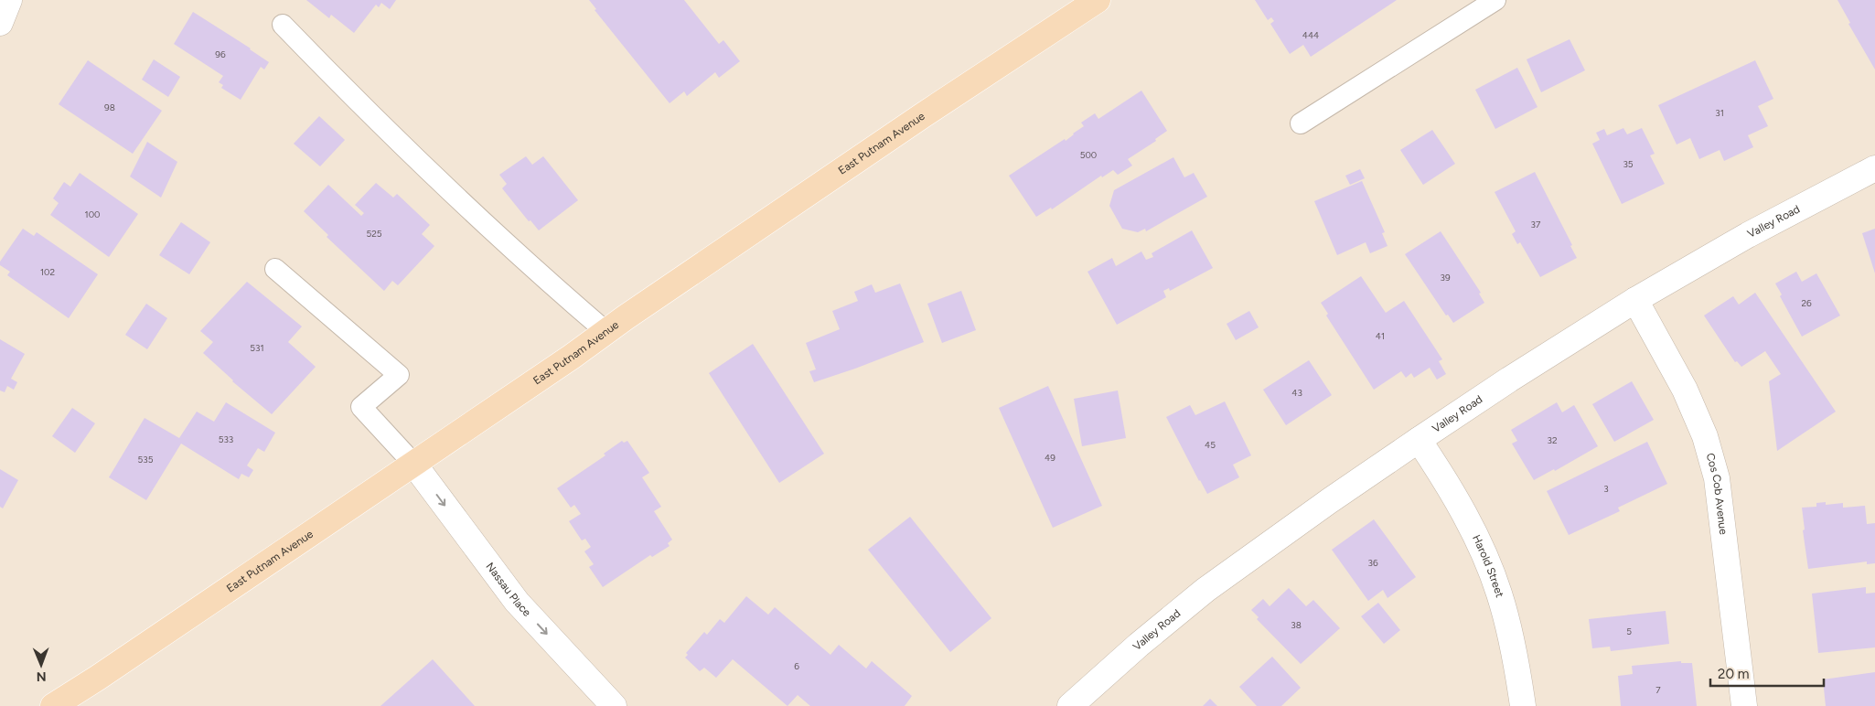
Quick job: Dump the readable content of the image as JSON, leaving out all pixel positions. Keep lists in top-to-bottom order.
{
  "streets": {
    "main road": ["East Putnam Avenue"],
    "street": [
      "Valley Road",
      "Cos Cob Avenue",
      "Harold Street",
      "Nassau Place"
    ]
  },
  "crossings": [
    ["East Putnam Avenue", "Nassau Place"],
    ["Valley Road", "Cos Cob Avenue"],
    ["Valley Road", "Harold Street"]
  ],
  "one_way": ["Nassau Place"],
  "house_numbers": [
    "444",
    "96",
    "98",
    "31",
    "500",
    "35",
    "100",
    "37",
    "525",
    "102",
    "39",
    "26",
    "41",
    "531",
    "43",
    "533",
    "32",
    "45",
    "49",
    "535",
    "3",
    "36",
    "38",
    "5",
    "6",
    "7"
  ],
  "scale_bar": "20 m",
  "north": "bottom"
}
